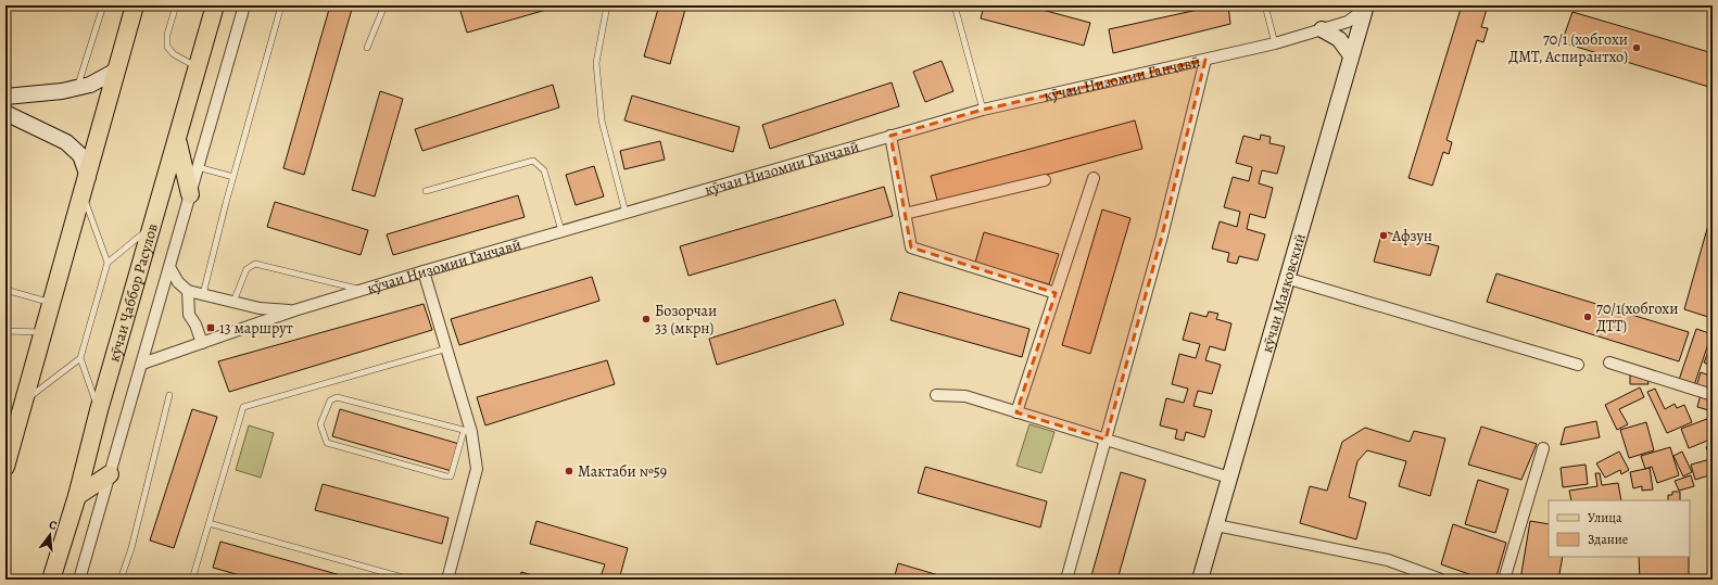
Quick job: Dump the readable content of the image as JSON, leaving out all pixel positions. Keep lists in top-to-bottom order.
{
  "streets": {
    "main road": ["кӯчаи Ҷаббор Расулов"],
    "street": ["кӯчаи Низомии Ганҷавӣ", "кӯчаи Маяковский"]
  },
  "crossings": [
    ["кӯчаи Низомии Ганҷавӣ", "кӯчаи Маяковский"]
  ],
  "places": {
    "other": [
      "70/1 (хобгохи ДМТ, Аспирантхо)",
      "Афзун",
      "70/1(хобгохи ДТТ)",
      "Бозорчаи 33 (мкрн)",
      "Мактаби №59"
    ],
    "transit": ["13 маршрут"]
  },
  "legend": ["Улица", "Здание"],
  "north": "top"
}
